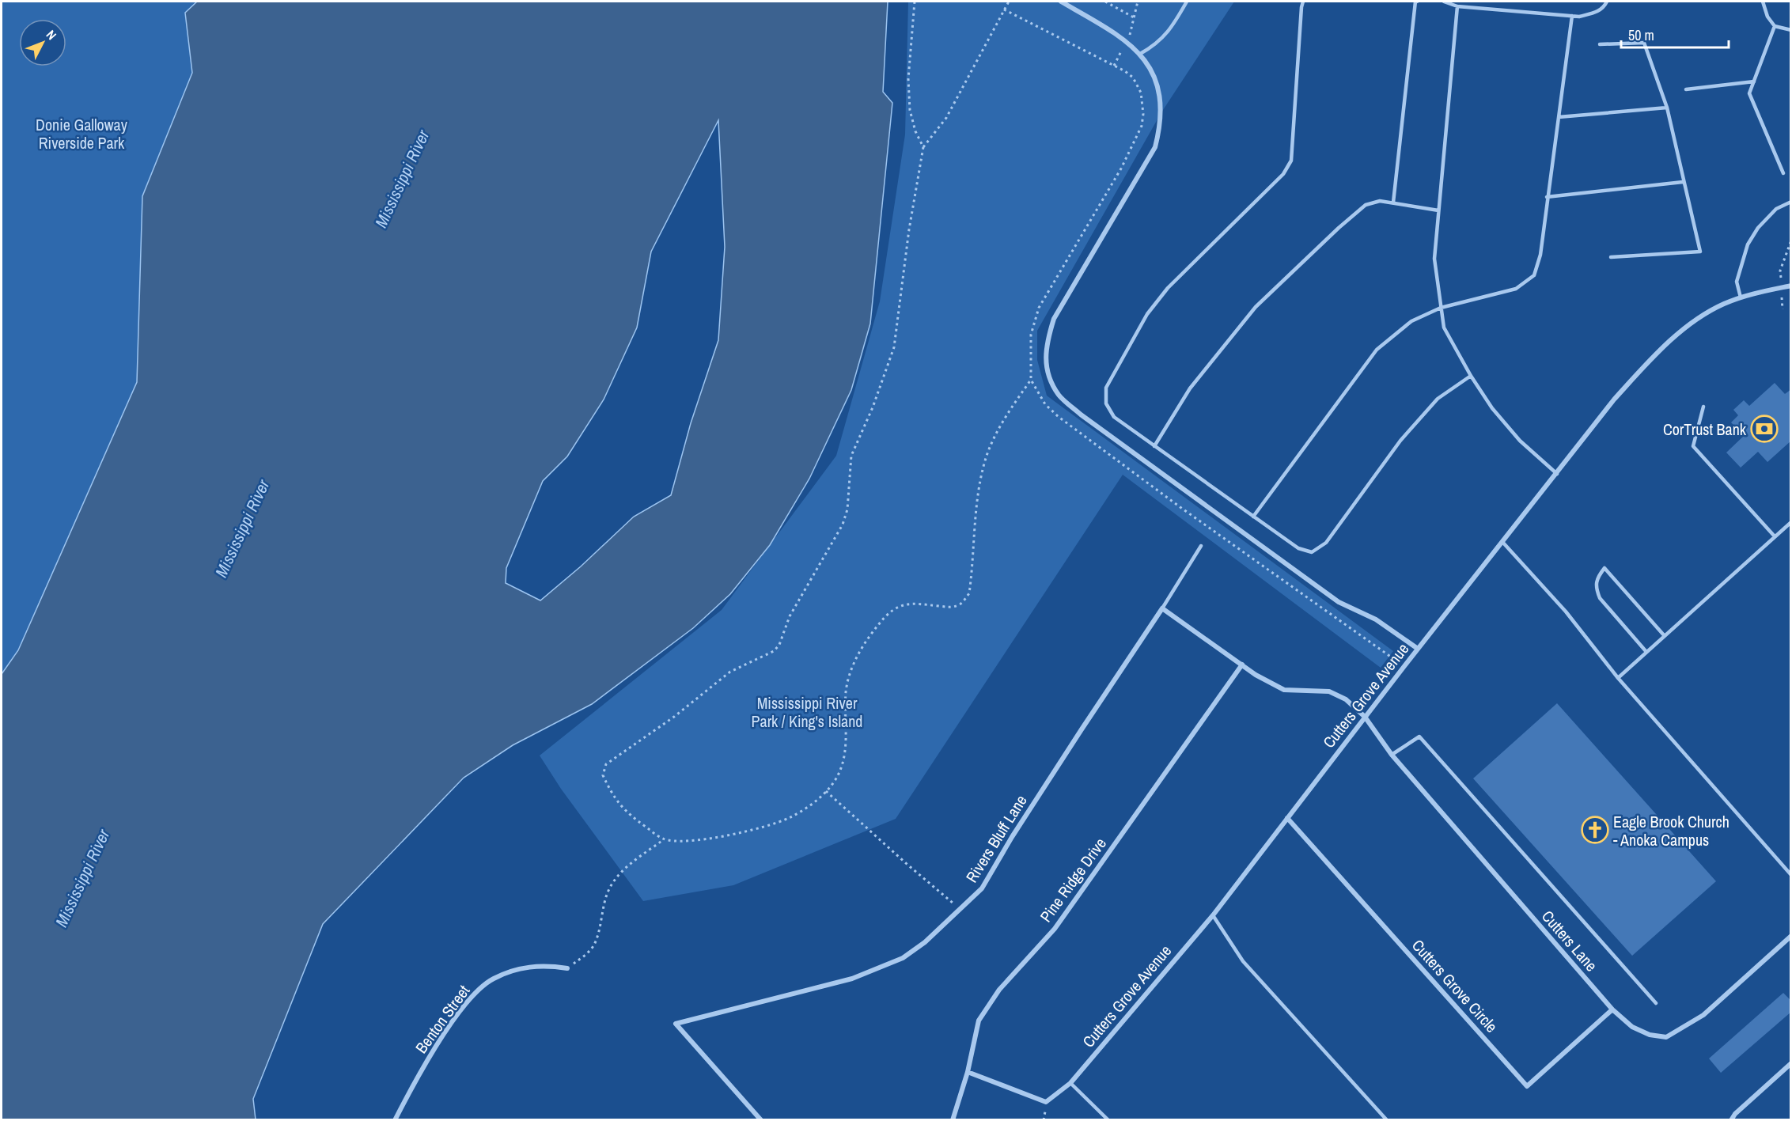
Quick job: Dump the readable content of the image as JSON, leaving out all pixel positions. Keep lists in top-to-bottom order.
{
  "streets": {
    "street": [
      "Cutters Grove Avenue",
      "Rivers Bluff Lane",
      "Pine Ridge Drive",
      "Cutters Lane",
      "Cutters Grove Circle",
      "Benton Street"
    ]
  },
  "crossings": [
    ["Cutters Grove Avenue", "Pine Ridge Drive"],
    ["Cutters Grove Avenue", "Cutters Lane"],
    ["Cutters Grove Avenue", "Cutters Grove Circle"],
    ["Cutters Lane", "Cutters Grove Circle"]
  ],
  "water": ["Mississippi River"],
  "parks": ["Donie Galloway Riverside Park", "Mississippi River Park / King's Island"],
  "places": {
    "bank": ["CorTrust Bank"],
    "church": ["Eagle Brook Church - Anoka Campus"]
  },
  "scale_bar": "50 m",
  "north": "top right"
}
